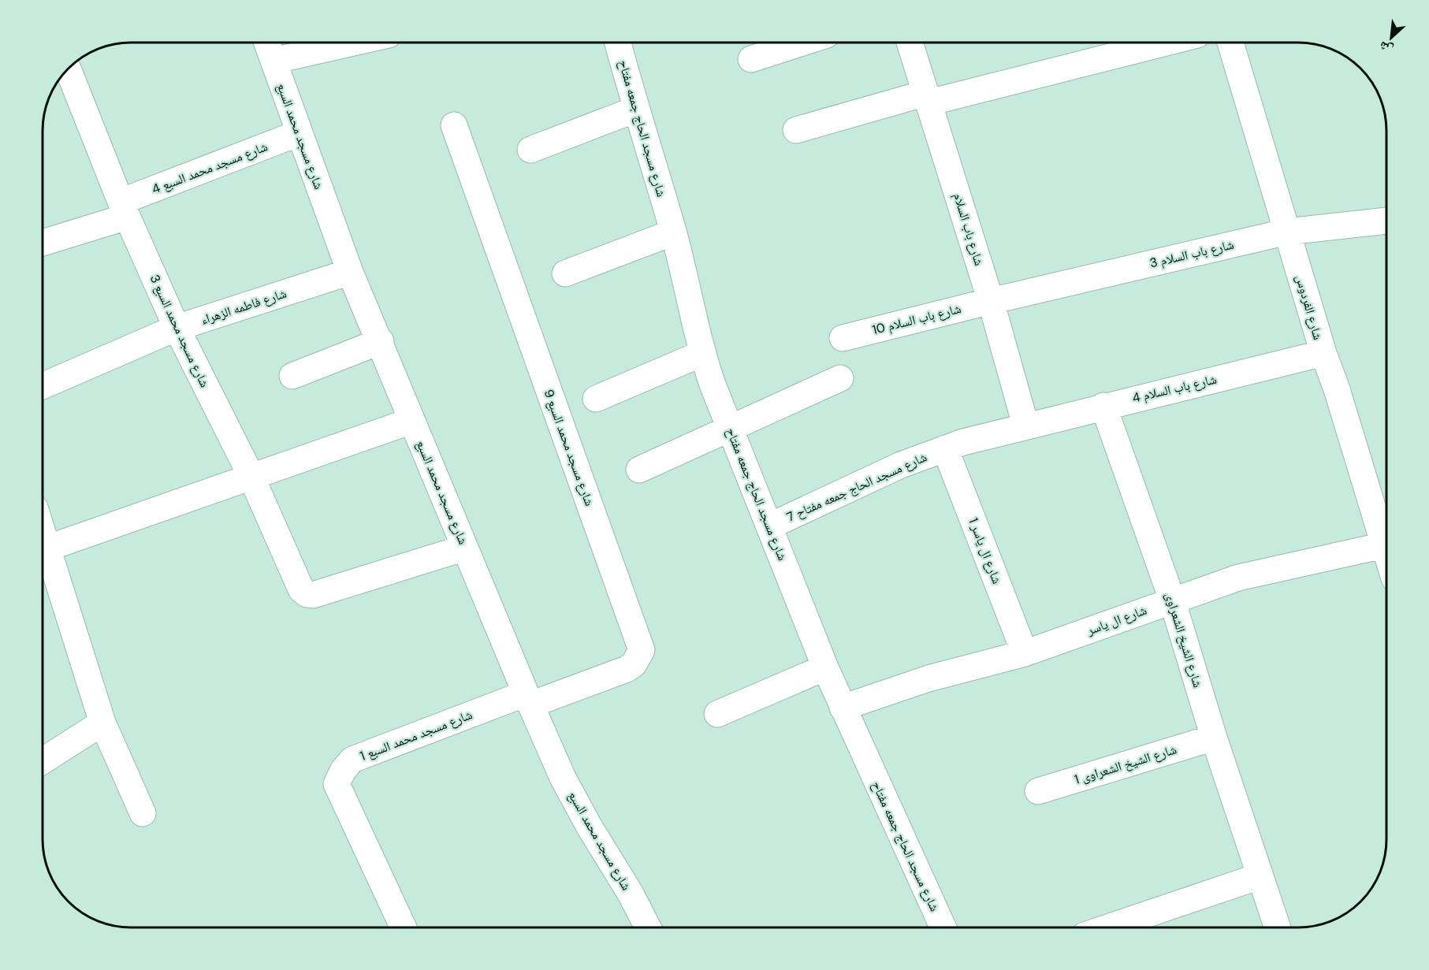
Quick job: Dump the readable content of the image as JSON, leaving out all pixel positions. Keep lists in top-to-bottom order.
{
  "streets": {
    "street": [
      "شارع مسجد الحاج جمعه مفتاح",
      "شارع مسجد محمد السبع",
      "شارع مسجد محمد السبع 4",
      "شارع باب السلام",
      "شارع باب السلام 3",
      "شارع فاطمه الزهراء",
      "شارع الفردوس",
      "شارع باب السلام 10",
      "شارع مسجد محمد السبع 3",
      "شارع باب السلام 4",
      "شارع مسجد محمد السبع 9",
      "شارع مسجد الحاج جمعه مفتاح 7",
      "شارع ال ياسر 1",
      "شارع ال ياسر",
      "شارع الشيخ الشعراوى",
      "شارع مسجد محمد السبع 1",
      "شارع الشيخ الشعراوى 1"
    ]
  },
  "crossings": [
    ["شارع مسجد الحاج جمعه مفتاح", "شارع مسجد الحاج جمعه مفتاح 7"],
    ["شارع مسجد الحاج جمعه مفتاح", "شارع ال ياسر"],
    ["شارع مسجد محمد السبع", "شارع مسجد محمد السبع 4"],
    ["شارع مسجد محمد السبع", "شارع فاطمه الزهراء"],
    ["شارع مسجد محمد السبع", "شارع مسجد محمد السبع 3"],
    ["شارع مسجد محمد السبع", "شارع مسجد محمد السبع 9"],
    ["شارع مسجد محمد السبع", "شارع مسجد محمد السبع 1"],
    ["شارع مسجد محمد السبع 4", "شارع مسجد محمد السبع 3"],
    ["شارع باب السلام", "شارع باب السلام 3"],
    ["شارع باب السلام", "شارع باب السلام 10"],
    ["شارع باب السلام", "شارع باب السلام 4"],
    ["شارع باب السلام", "شارع مسجد الحاج جمعه مفتاح 7"],
    ["شارع باب السلام 3", "شارع الفردوس"],
    ["شارع باب السلام 3", "شارع باب السلام 10"],
    ["شارع فاطمه الزهراء", "شارع مسجد محمد السبع 3"],
    ["شارع الفردوس", "شارع باب السلام 4"],
    ["شارع باب السلام 4", "شارع مسجد الحاج جمعه مفتاح 7"],
    ["شارع باب السلام 4", "شارع الشيخ الشعراوى"],
    ["شارع مسجد محمد السبع 9", "شارع مسجد محمد السبع 1"],
    ["شارع مسجد الحاج جمعه مفتاح 7", "شارع ال ياسر 1"],
    ["شارع ال ياسر 1", "شارع ال ياسر"],
    ["شارع ال ياسر", "شارع الشيخ الشعراوى"],
    ["شارع الشيخ الشعراوى", "شارع الشيخ الشعراوى 1"]
  ],
  "north": "bottom left"
}
